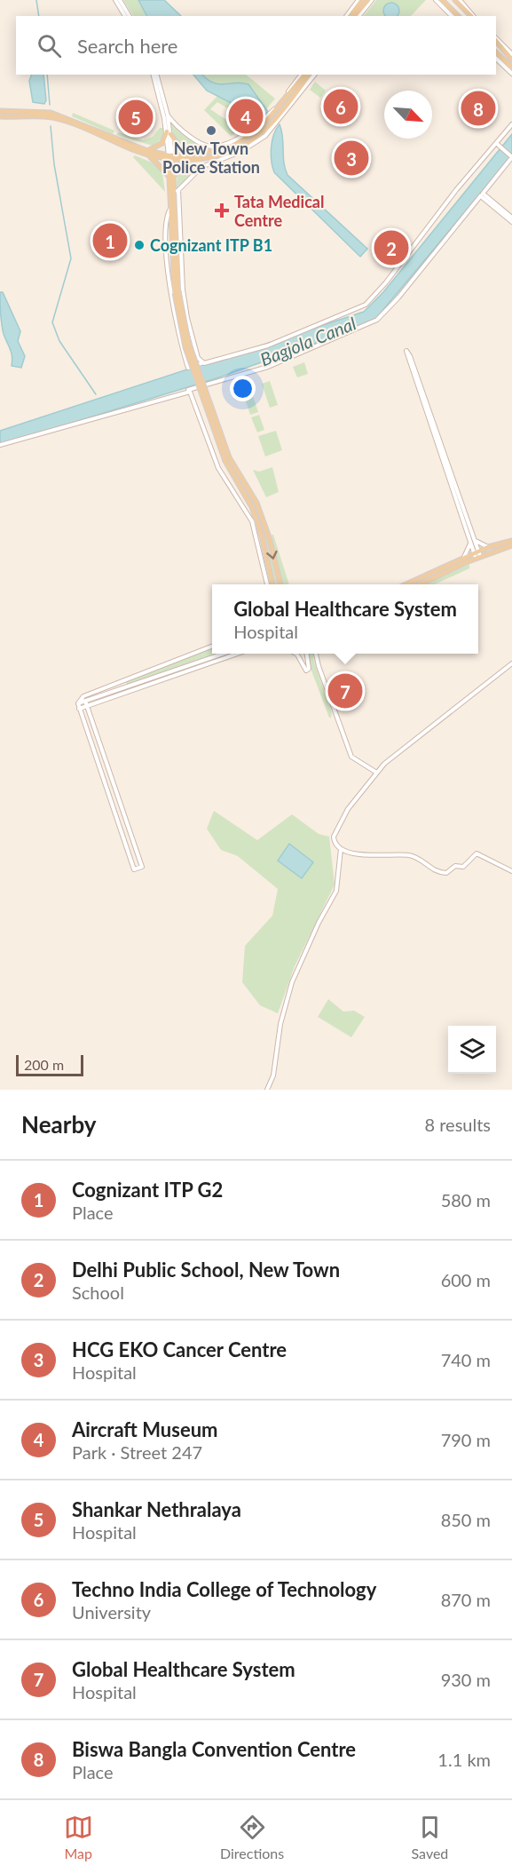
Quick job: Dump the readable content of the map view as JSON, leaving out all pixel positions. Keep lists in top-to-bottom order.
{
  "water": ["Bagjola Canal"],
  "places": {
    "other": ["New Town Police Station", "Cognizant ITP B1"],
    "health": ["Tata Medical Centre"]
  },
  "scale_bar": "200 m",
  "north": "bottom right",
  "page": {
    "search": "Search here",
    "pins": [
      "6",
      "8",
      "4",
      "5",
      "3",
      "1",
      "2",
      "7"
    ],
    "popup": ["Global Healthcare System", "Hospital"],
    "scale": "200 m",
    "heading": ["Nearby", "8 results"],
    "list": [
      {
        "mark": "1",
        "name": "Cognizant ITP G2",
        "note": "Place",
        "value": "580 m"
      },
      {
        "mark": "2",
        "name": "Delhi Public School, New Town",
        "note": "School",
        "value": "600 m"
      },
      {
        "mark": "3",
        "name": "HCG EKO Cancer Centre",
        "note": "Hospital",
        "value": "740 m"
      },
      {
        "mark": "4",
        "name": "Aircraft Museum",
        "note": "Park · Street 247",
        "value": "790 m"
      },
      {
        "mark": "5",
        "name": "Shankar Nethralaya",
        "note": "Hospital",
        "value": "850 m"
      },
      {
        "mark": "6",
        "name": "Techno India College of Technology",
        "note": "University",
        "value": "870 m"
      },
      {
        "mark": "7",
        "name": "Global Healthcare System",
        "note": "Hospital",
        "value": "930 m"
      },
      {
        "mark": "8",
        "name": "Biswa Bangla Convention Centre",
        "note": "Place",
        "value": "1.1 km"
      }
    ],
    "nav": ["Map", "Directions", "Saved"]
  }
}
